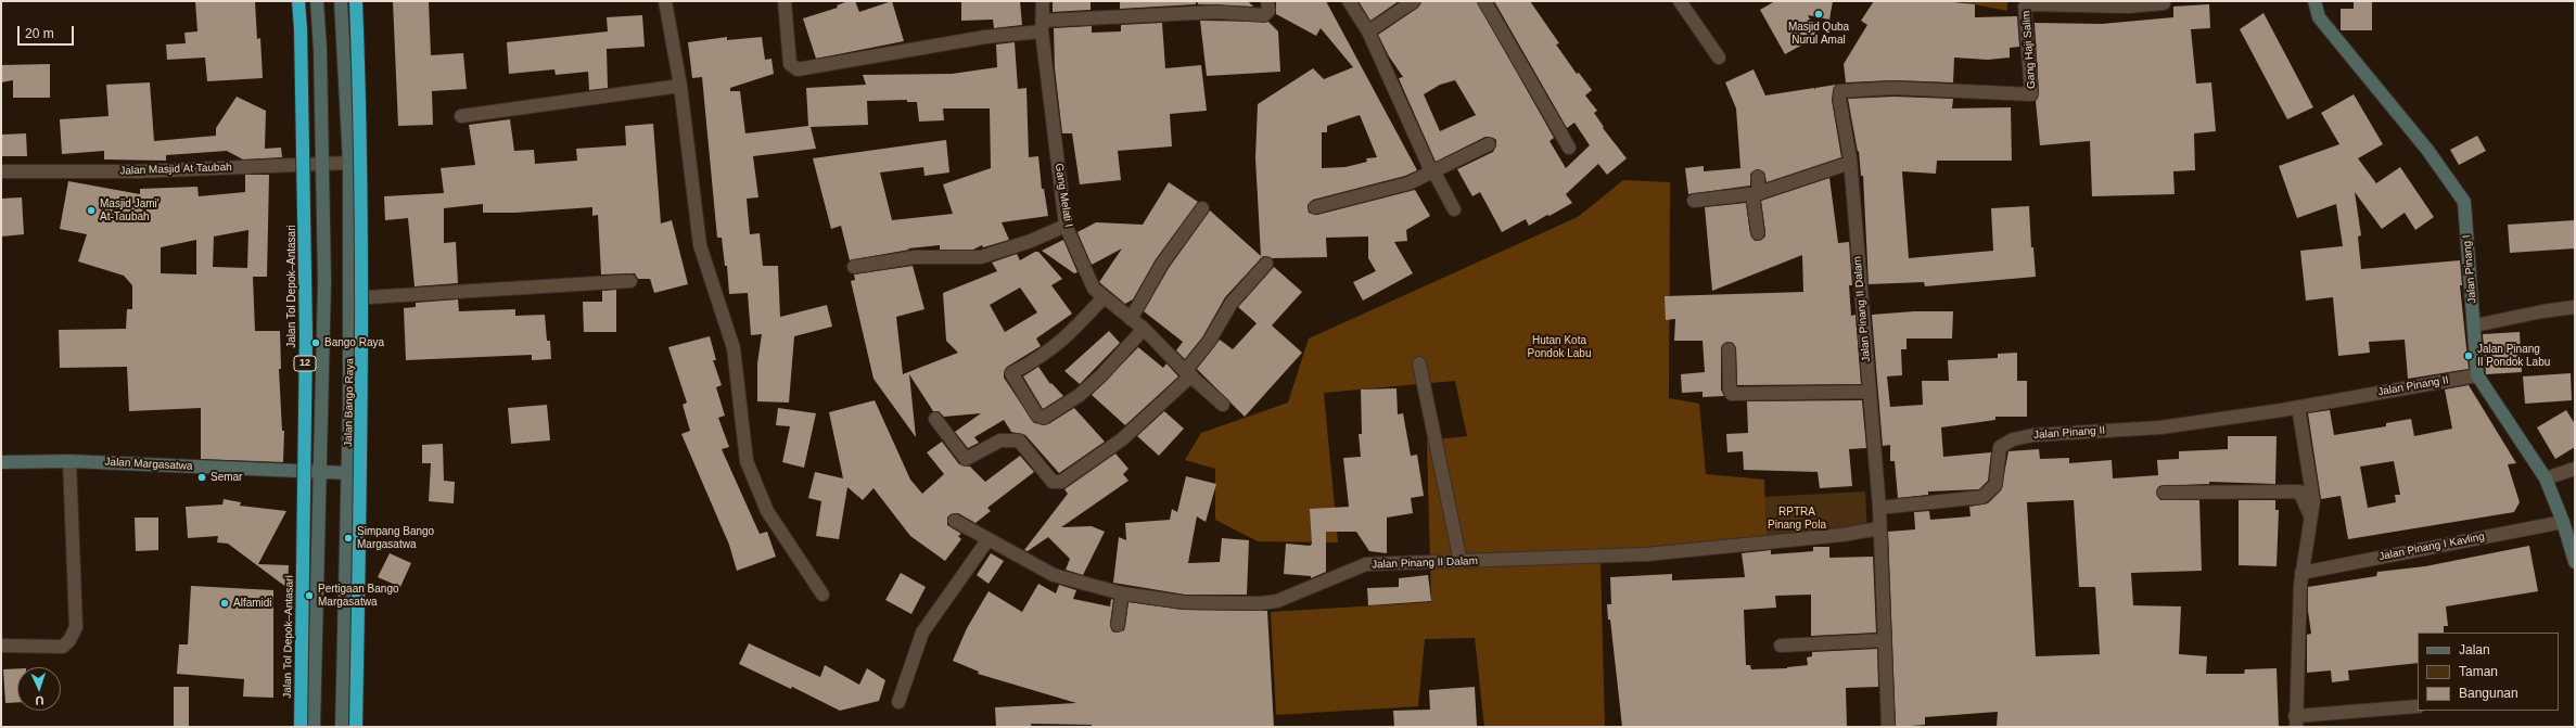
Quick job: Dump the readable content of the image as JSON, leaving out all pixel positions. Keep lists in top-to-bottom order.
{
  "streets": {
    "highway": ["Jalan Tol Depok–Antasari", "12"],
    "street": [
      "Gang Haji Salim",
      "Jalan Masjid At Taubah",
      "Gang Melati I",
      "Jalan Pinang I",
      "Jalan Pinang II Dalam",
      "Jalan Pinang II",
      "Jalan Bango Raya",
      "Jalan Margasatwa",
      "Jalan Pinang I Kavling"
    ]
  },
  "crossings": [
    ["Gang Haji Salim", "Jalan Pinang II Dalam"],
    ["Jalan Masjid At Taubah", "Jalan Bango Raya"],
    ["Jalan Pinang I", "Jalan Pinang II"],
    ["Jalan Pinang I", "Jalan Pinang I Kavling"],
    ["Jalan Pinang II Dalam", "Jalan Pinang II"],
    ["Jalan Bango Raya", "Jalan Margasatwa"]
  ],
  "parks": ["Hutan Kota Pondok Labu", "RPTRA Pinang Pola"],
  "places": [
    "Masjid Quba Nurul Amal",
    "Masjid Jami' At-Taubah",
    "Bango Raya",
    "Jalan Pinang II Pondok Labu",
    "Semar",
    "Simpang Bango Margasatwa",
    "Pertigaan Bango Margasatwa",
    "Alfamidi"
  ],
  "legend": ["Jalan", "Taman", "Bangunan"],
  "scale_bar": "20 m",
  "north": "bottom"
}
